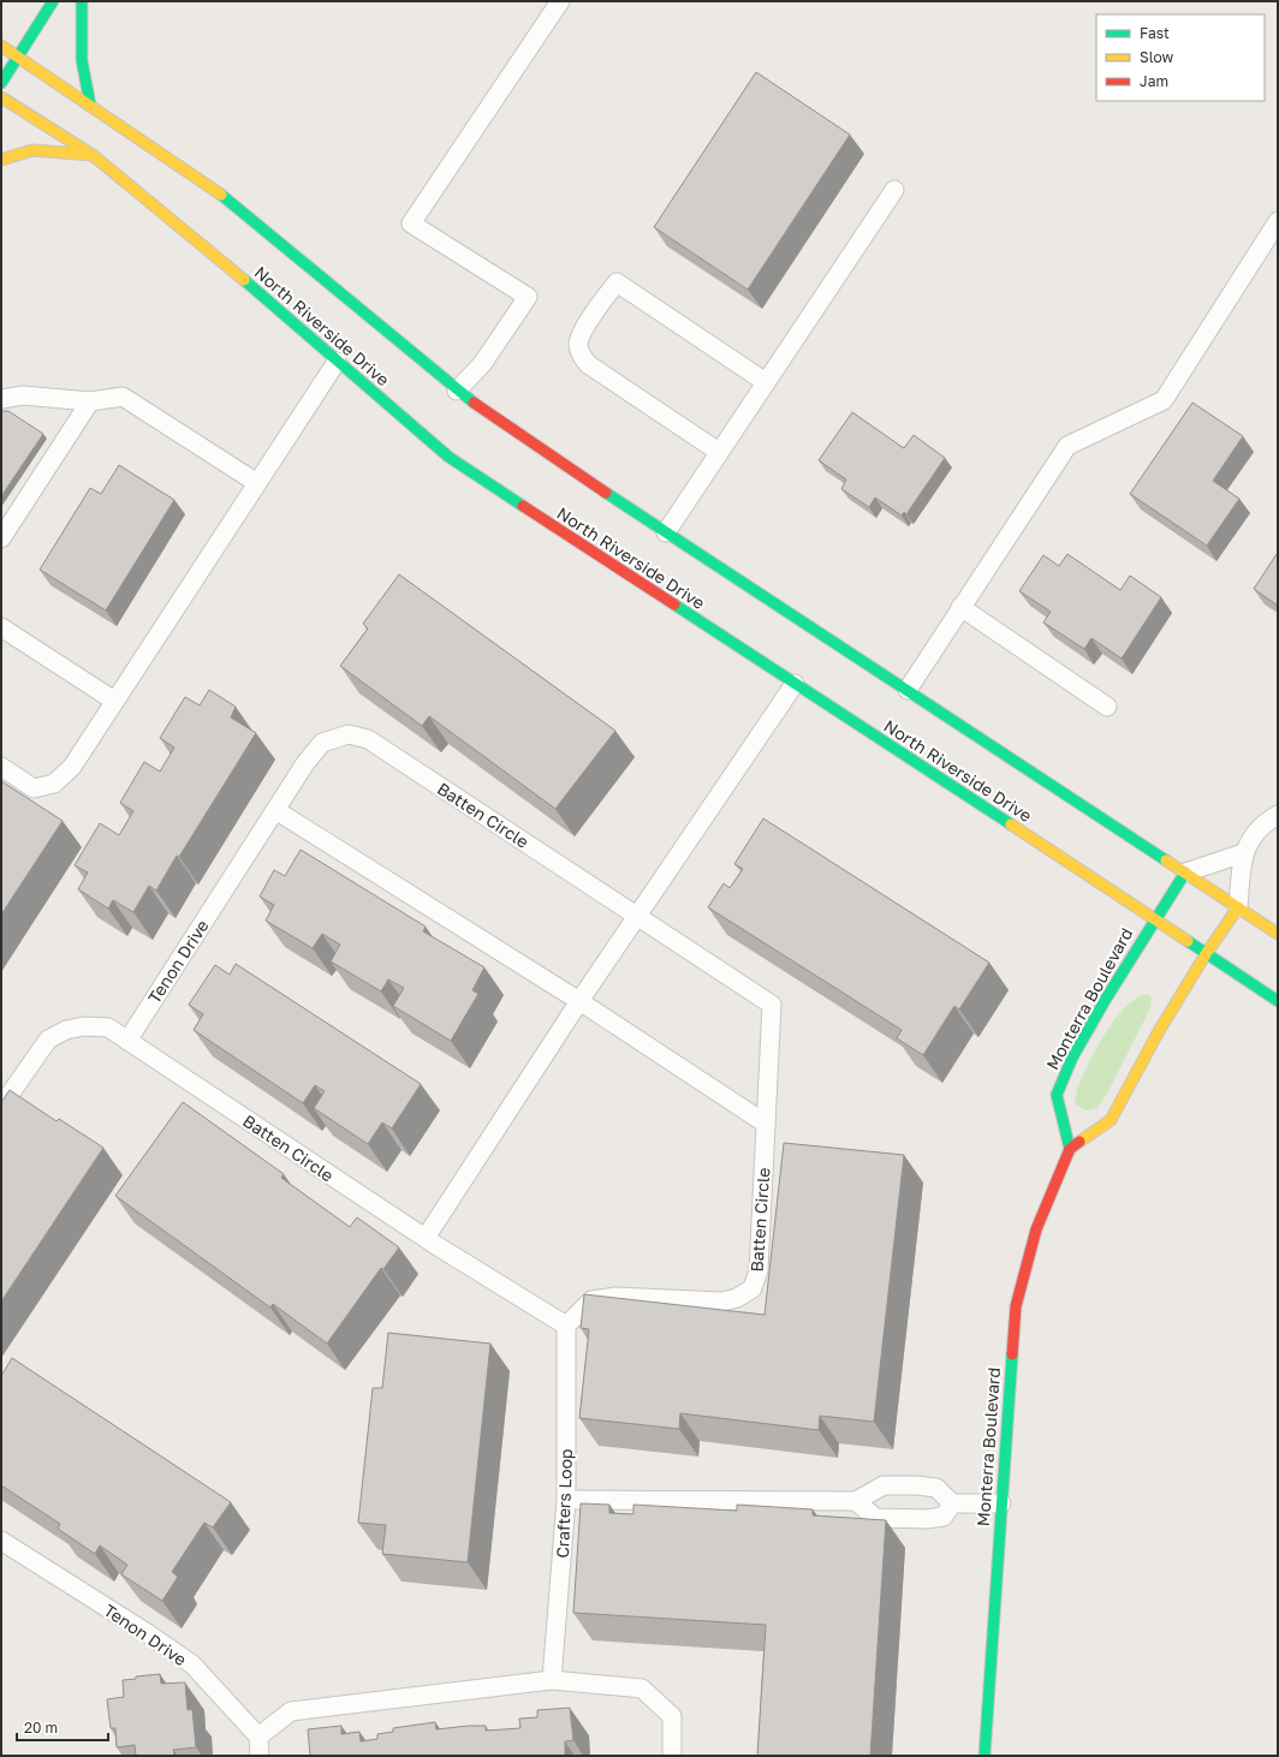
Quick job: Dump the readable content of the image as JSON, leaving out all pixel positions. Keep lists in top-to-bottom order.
{
  "streets": {
    "main road": ["North Riverside Drive", "Monterra Boulevard"],
    "lane": ["Batten Circle", "Tenon Drive", "Crafters Loop"]
  },
  "crossings": [
    ["North Riverside Drive", "Monterra Boulevard"],
    ["Batten Circle", "Tenon Drive"],
    ["Batten Circle", "Crafters Loop"]
  ],
  "legend": ["Fast", "Slow", "Jam"],
  "scale_bar": "20 m"
}
